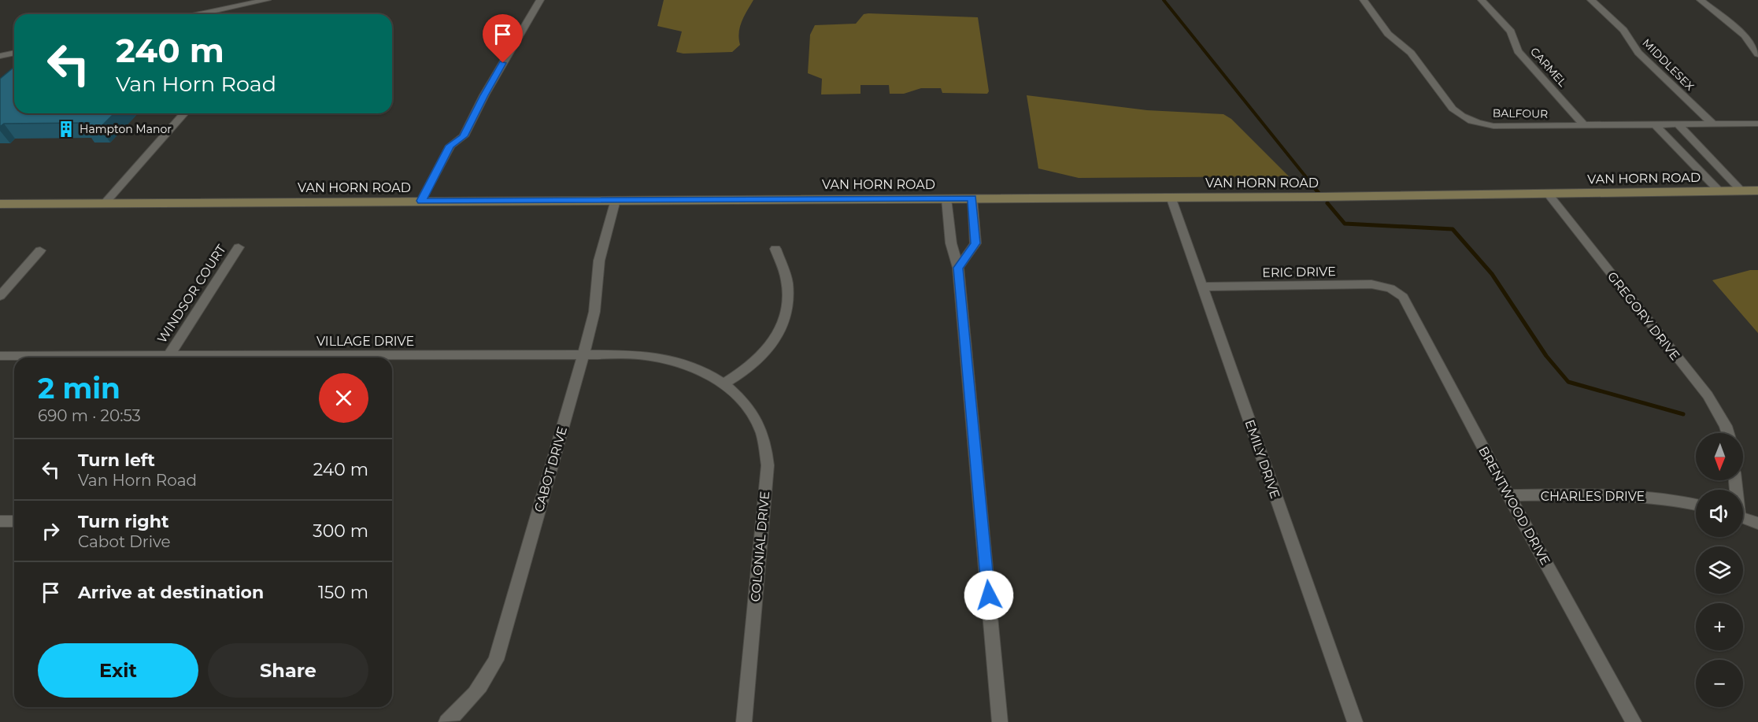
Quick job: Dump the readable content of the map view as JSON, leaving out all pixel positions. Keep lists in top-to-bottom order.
{
  "streets": {
    "main road": ["VAN HORN ROAD"],
    "street": [
      "MIDDLESEX",
      "CARMEL",
      "BALFOUR",
      "ERIC DRIVE",
      "WINDSOR COURT",
      "GREGORY DRIVE",
      "VILLAGE DRIVE",
      "EMILY DRIVE",
      "CABOT DRIVE",
      "CHARLES DRIVE",
      "BRENTWOOD DRIVE",
      "COLONIAL DRIVE"
    ]
  },
  "crossings": [
    ["MIDDLESEX", "BALFOUR"],
    ["CARMEL", "BALFOUR"],
    ["VAN HORN ROAD", "GREGORY DRIVE"],
    ["VAN HORN ROAD", "EMILY DRIVE"],
    ["VAN HORN ROAD", "CABOT DRIVE"],
    ["ERIC DRIVE", "EMILY DRIVE"],
    ["ERIC DRIVE", "BRENTWOOD DRIVE"],
    ["WINDSOR COURT", "VILLAGE DRIVE"],
    ["VILLAGE DRIVE", "CABOT DRIVE"],
    ["VILLAGE DRIVE", "COLONIAL DRIVE"],
    ["CHARLES DRIVE", "BRENTWOOD DRIVE"]
  ],
  "places": {
    "building": ["Hampton Manor"]
  },
  "north": "bottom",
  "page": {
    "turn": ["240 m", "Van Horn Road"],
    "heading": ["2 min", "690 m · 20:53"],
    "map_buttons": ["+", "−"],
    "list": [
      {
        "name": "Turn left",
        "note": "Van Horn Road",
        "value": "240 m"
      },
      {
        "name": "Turn right",
        "note": "Cabot Drive",
        "value": "300 m"
      },
      {
        "name": "Arrive at destination",
        "value": "150 m"
      }
    ],
    "buttons": ["Exit", "Share"]
  }
}
